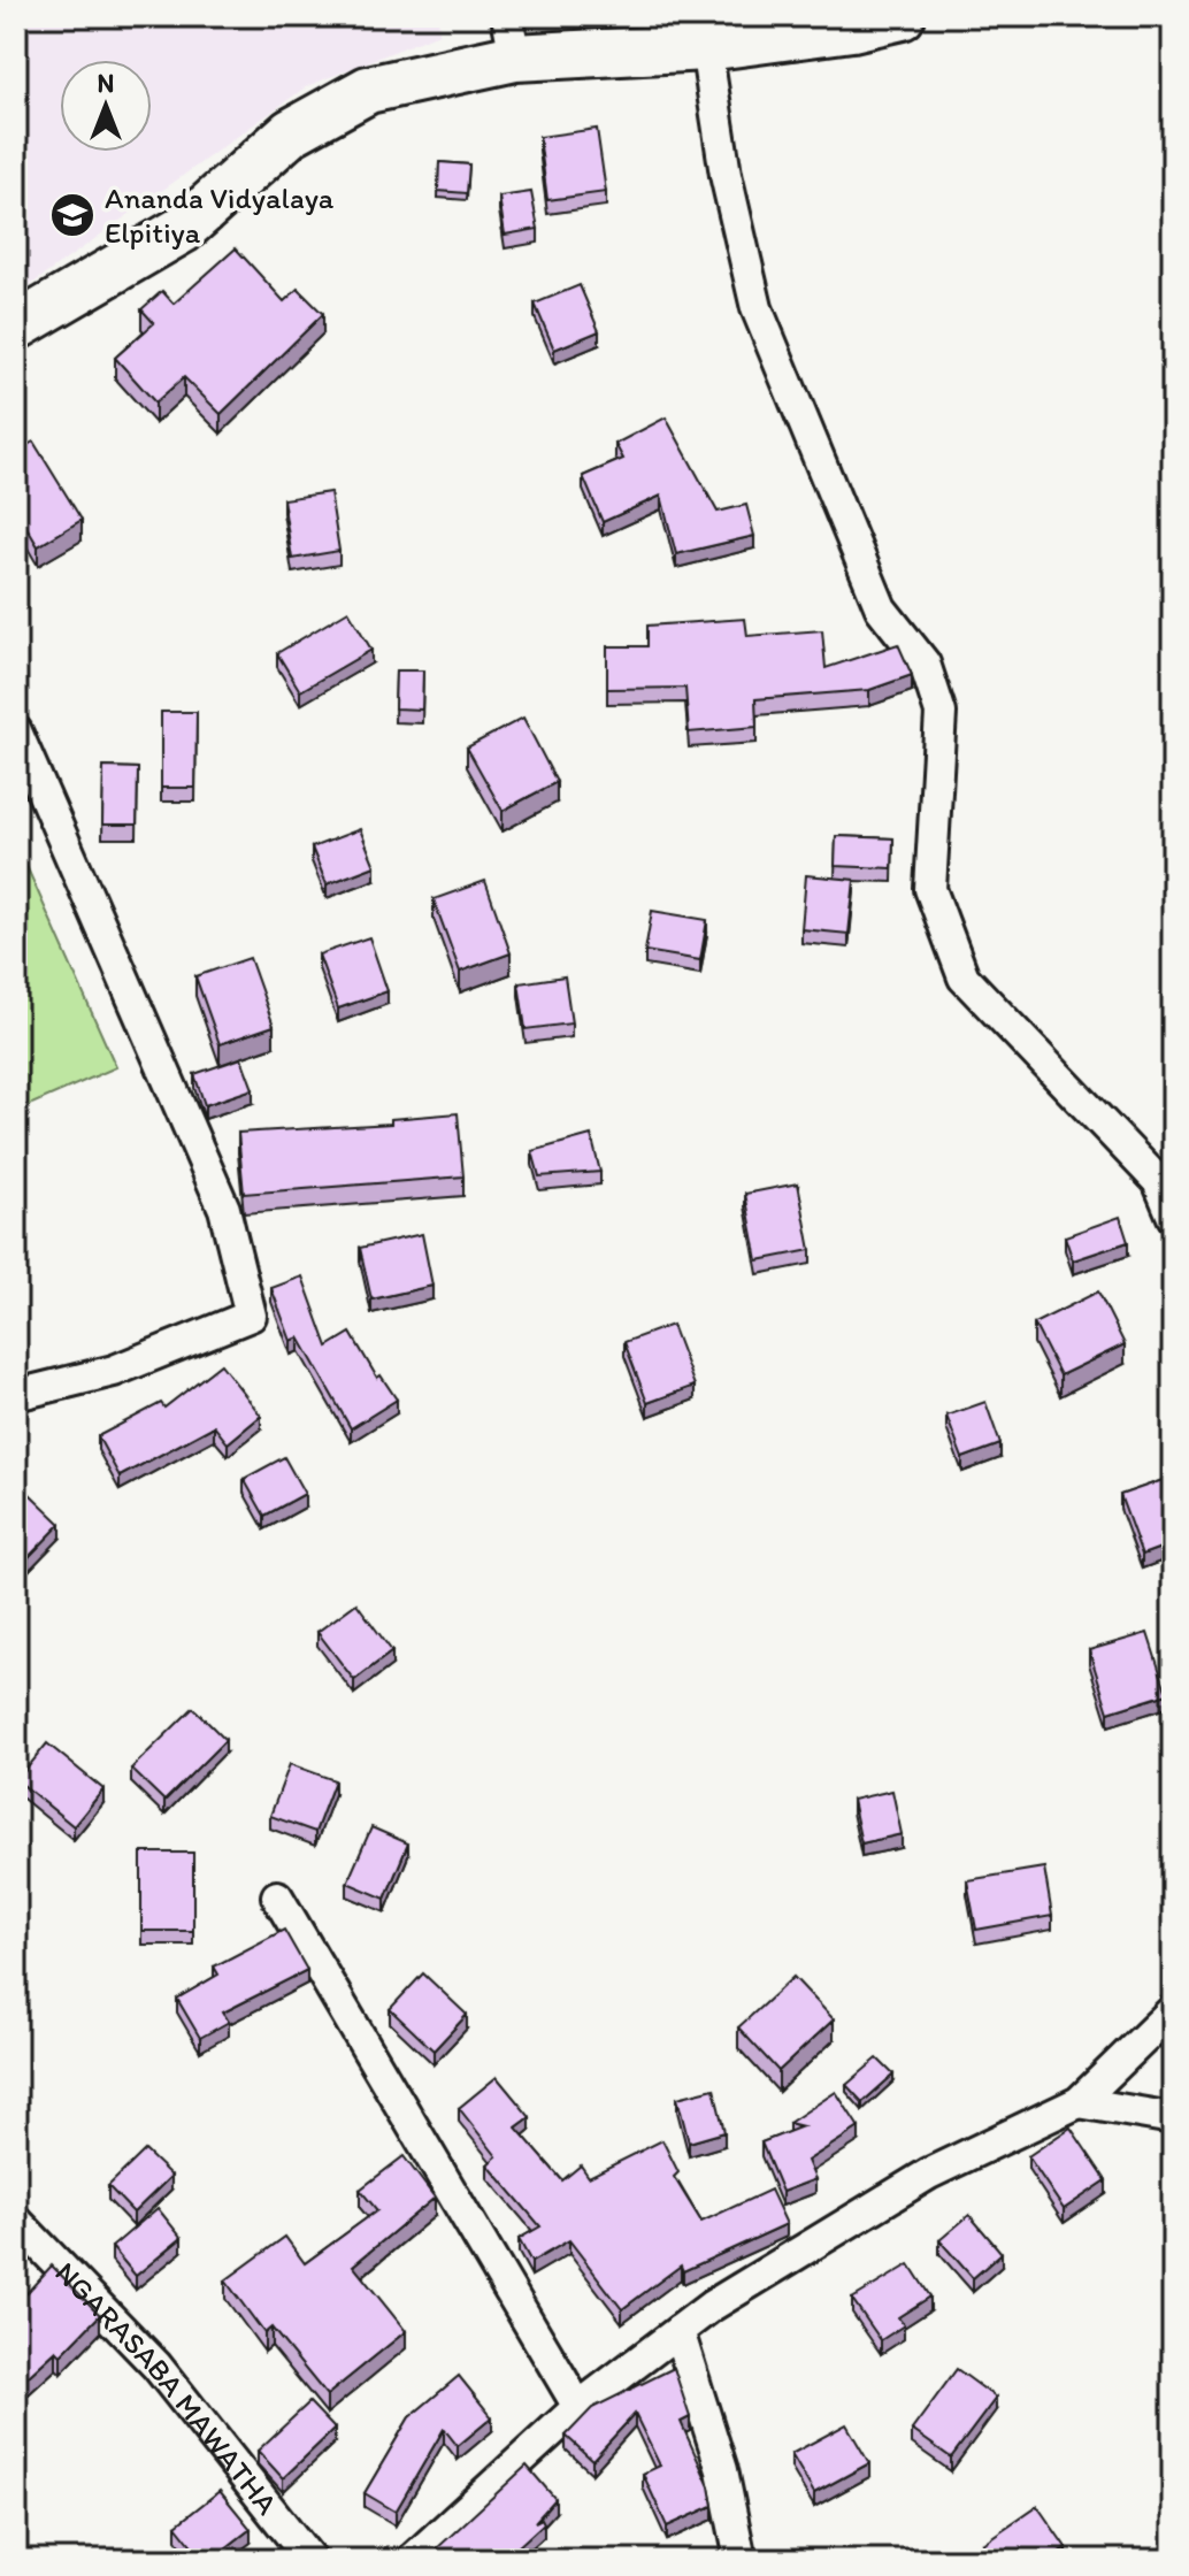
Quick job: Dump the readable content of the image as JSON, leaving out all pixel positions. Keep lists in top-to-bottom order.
{
  "streets": {
    "street": ["NGARASABA MAWATHA"]
  },
  "places": {
    "school or university": ["Ananda Vidyalaya Elpitiya"]
  },
  "north": "top"
}
